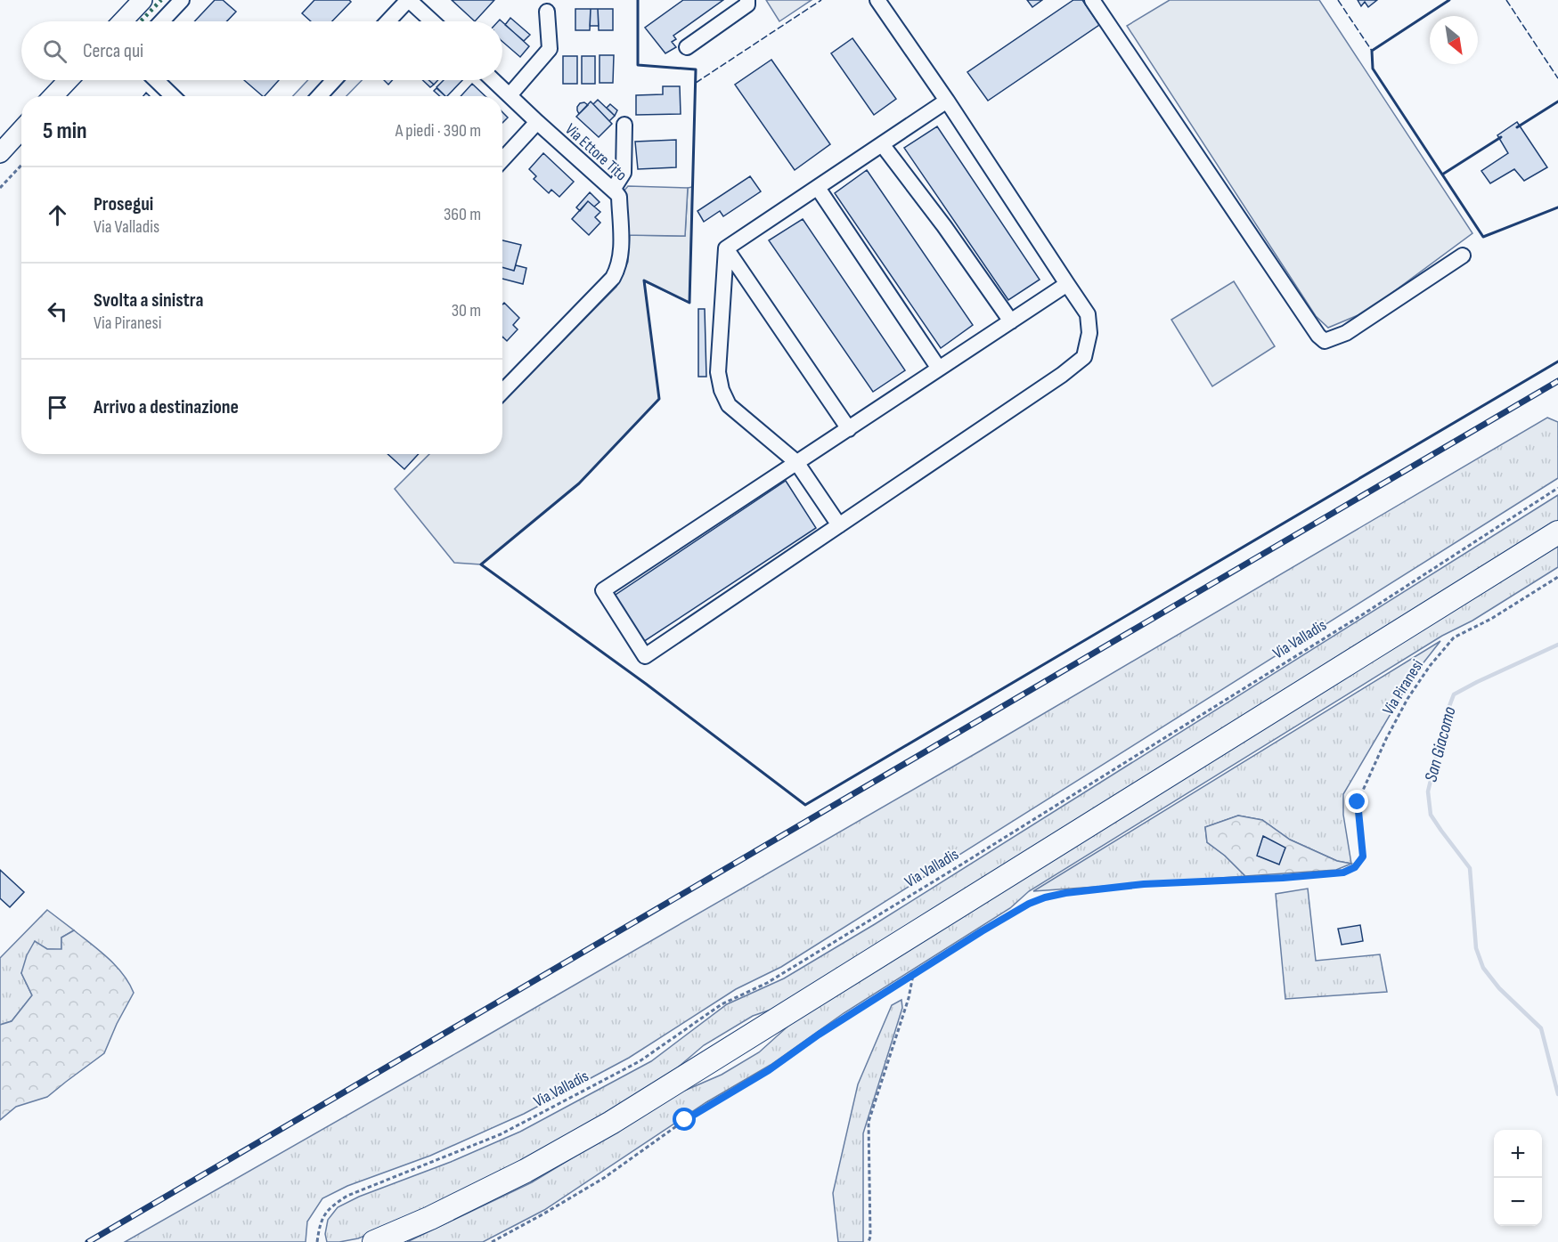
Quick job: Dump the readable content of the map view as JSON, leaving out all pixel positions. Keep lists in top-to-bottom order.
{
  "streets": {
    "street": ["Via Ettore Tito"],
    "path": ["Via Valladis", "Via Piranesi"]
  },
  "water": ["San Giacomo"],
  "north": "bottom right",
  "page": {
    "search": "Cerca qui",
    "heading": ["5 min", "A piedi · 390 m"],
    "list": [
      ["Prosegui", "Via Valladis", "360 m"],
      ["Svolta a sinistra", "Via Piranesi", "30 m"],
      "Arrivo a destinazione"
    ],
    "map_buttons": ["+", "−"]
  }
}
